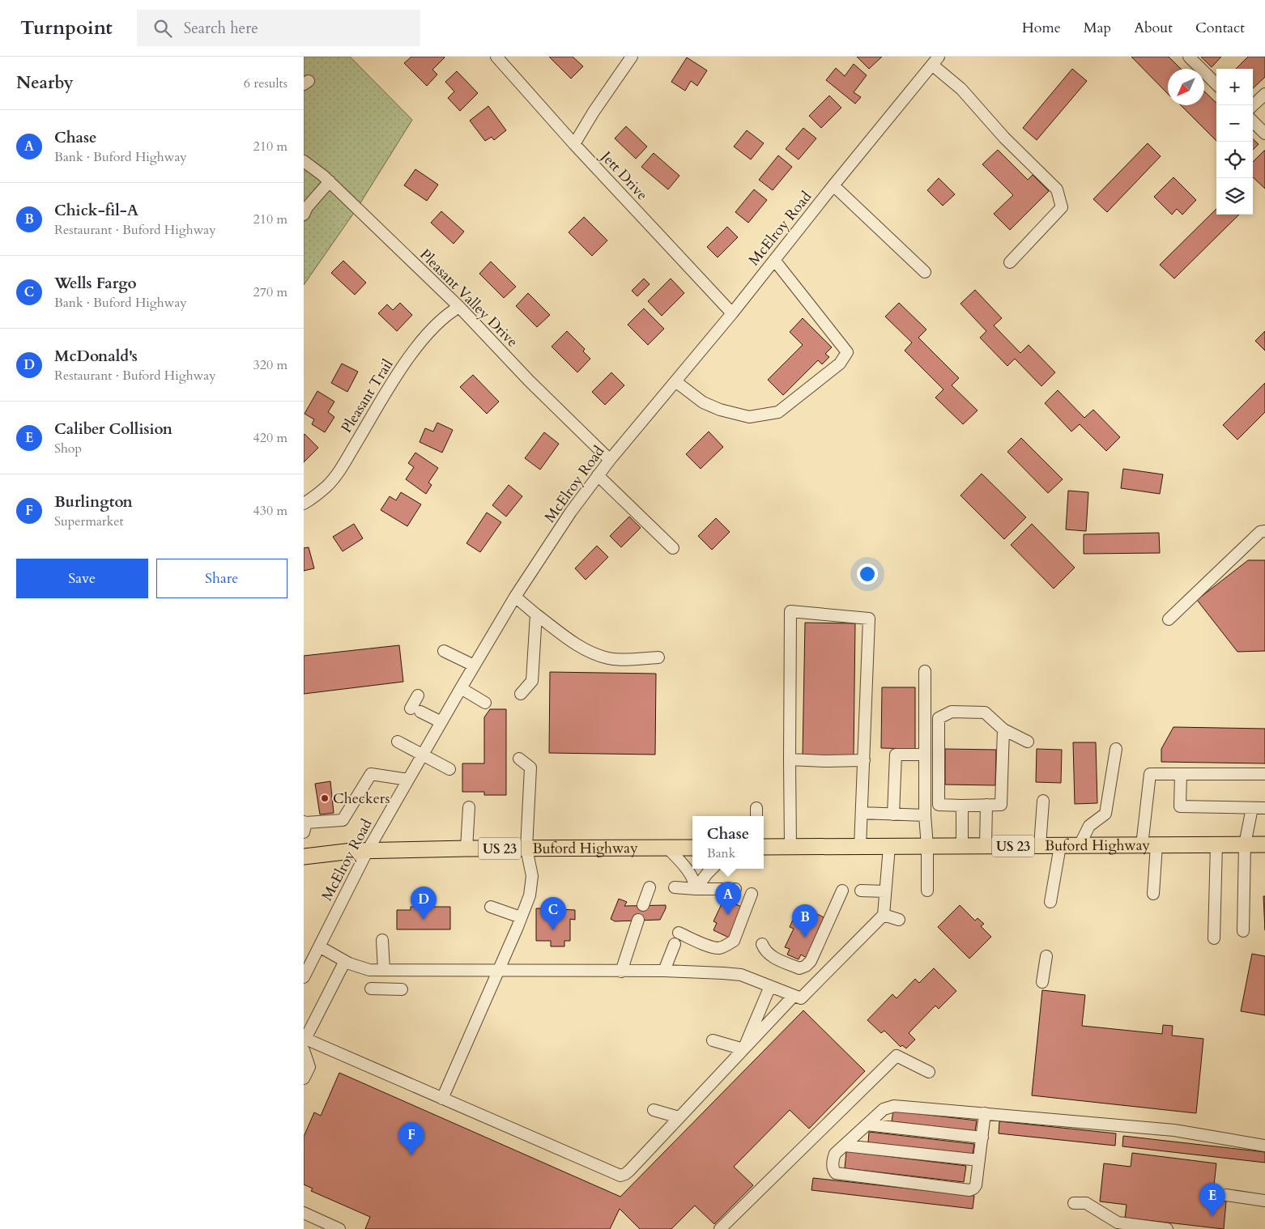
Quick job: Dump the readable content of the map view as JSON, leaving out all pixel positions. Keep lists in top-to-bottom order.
{
  "streets": {
    "main road": ["Buford Highway", "US 23"],
    "street": [
      "Jett Drive",
      "McElroy Road",
      "Pleasant Valley Drive",
      "Pleasant Trail"
    ]
  },
  "crossings": [
    ["Jett Drive", "McElroy Road"],
    ["McElroy Road", "Pleasant Valley Drive"],
    ["McElroy Road", "Buford Highway"],
    ["Pleasant Valley Drive", "Pleasant Trail"]
  ],
  "places": ["Checkers"],
  "north": "bottom left",
  "page": {
    "header": "Turnpoint",
    "search": "Search here",
    "nav": [
      "Home",
      "Map",
      "About",
      "Contact"
    ],
    "heading": ["Nearby", "6 results"],
    "map_buttons": ["+", "−"],
    "list": [
      {
        "mark": "A",
        "name": "Chase",
        "note": "Bank · Buford Highway",
        "value": "210 m"
      },
      {
        "mark": "B",
        "name": "Chick-fil-A",
        "note": "Restaurant · Buford Highway",
        "value": "210 m"
      },
      {
        "mark": "C",
        "name": "Wells Fargo",
        "note": "Bank · Buford Highway",
        "value": "270 m"
      },
      {
        "mark": "D",
        "name": "McDonald's",
        "note": "Restaurant · Buford Highway",
        "value": "320 m"
      },
      {
        "mark": "E",
        "name": "Caliber Collision",
        "note": "Shop",
        "value": "420 m"
      },
      {
        "mark": "F",
        "name": "Burlington",
        "note": "Supermarket",
        "value": "430 m"
      }
    ],
    "buttons": ["Save", "Share"],
    "popup": ["Chase", "Bank"],
    "pins": [
      "A",
      "D",
      "C",
      "B",
      "F",
      "E"
    ]
  }
}
